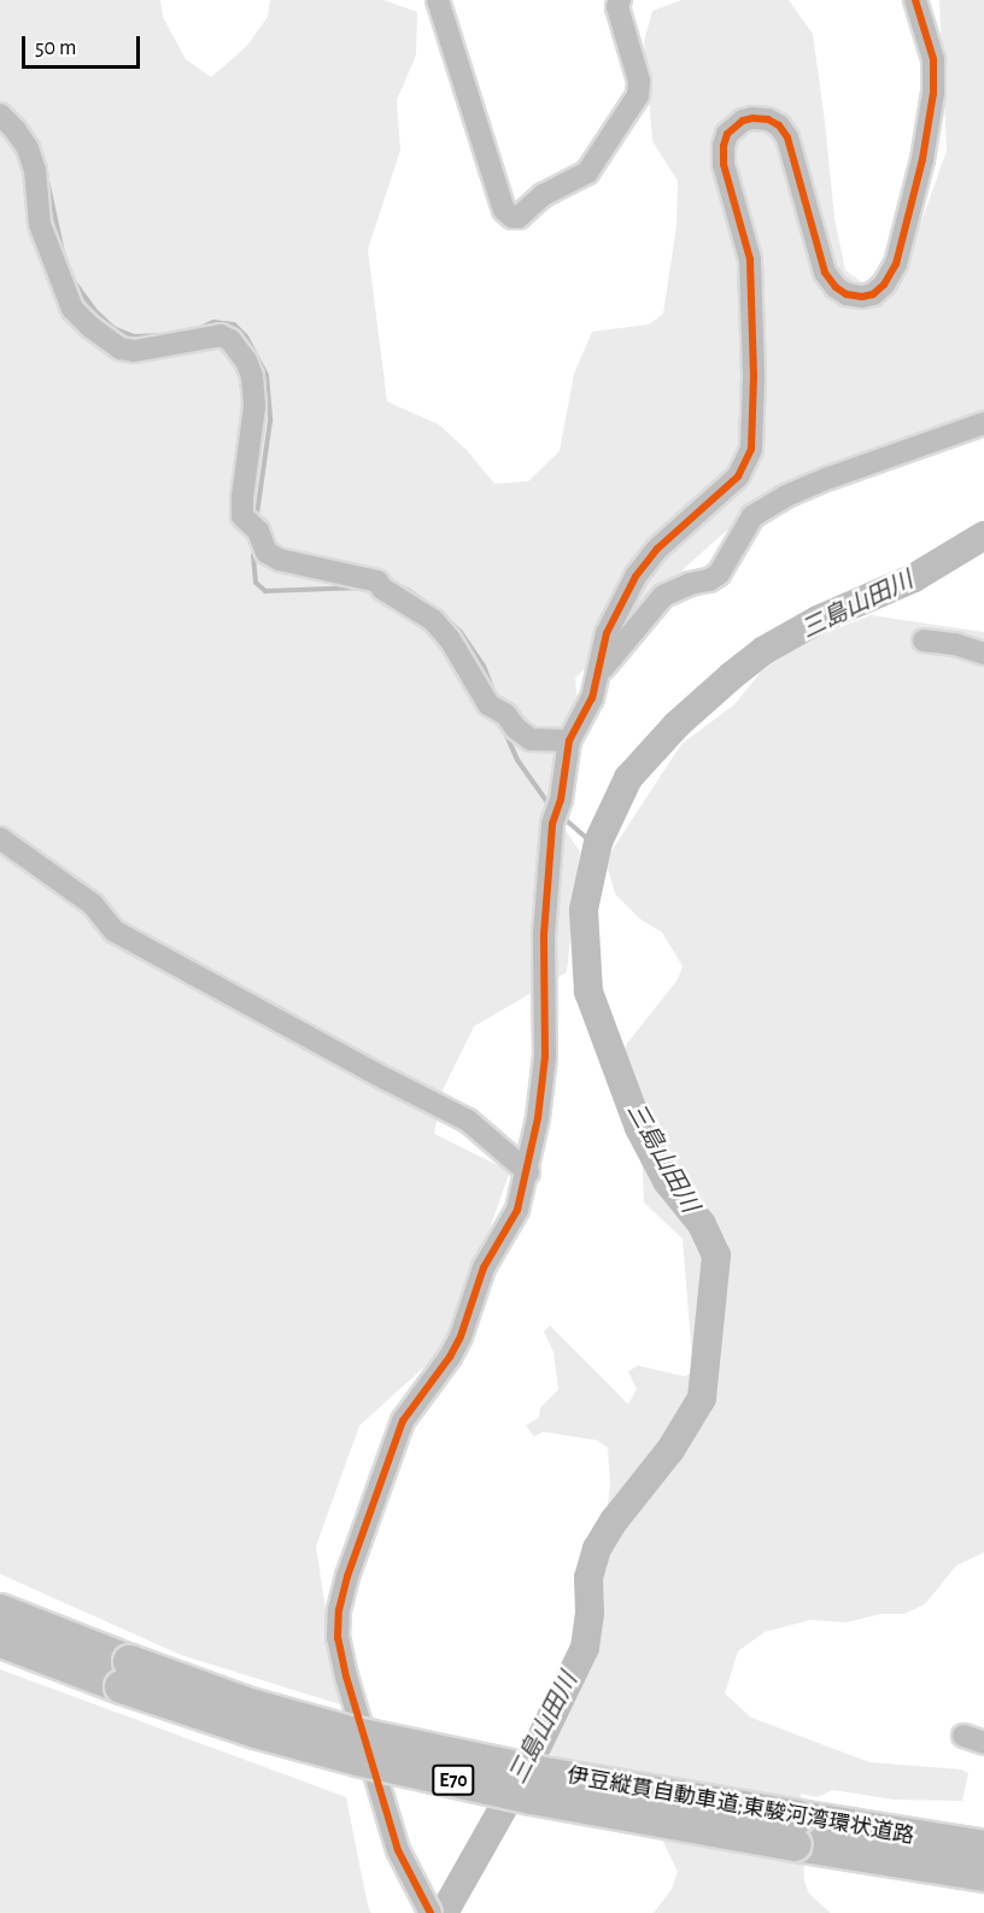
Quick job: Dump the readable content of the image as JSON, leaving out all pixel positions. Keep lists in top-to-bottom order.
{
  "streets": {
    "highway": ["E70", "伊豆縦貫自動車道;東駿河湾環状道路"]
  },
  "water": ["三島山田川"],
  "scale_bar": "50 m"
}
